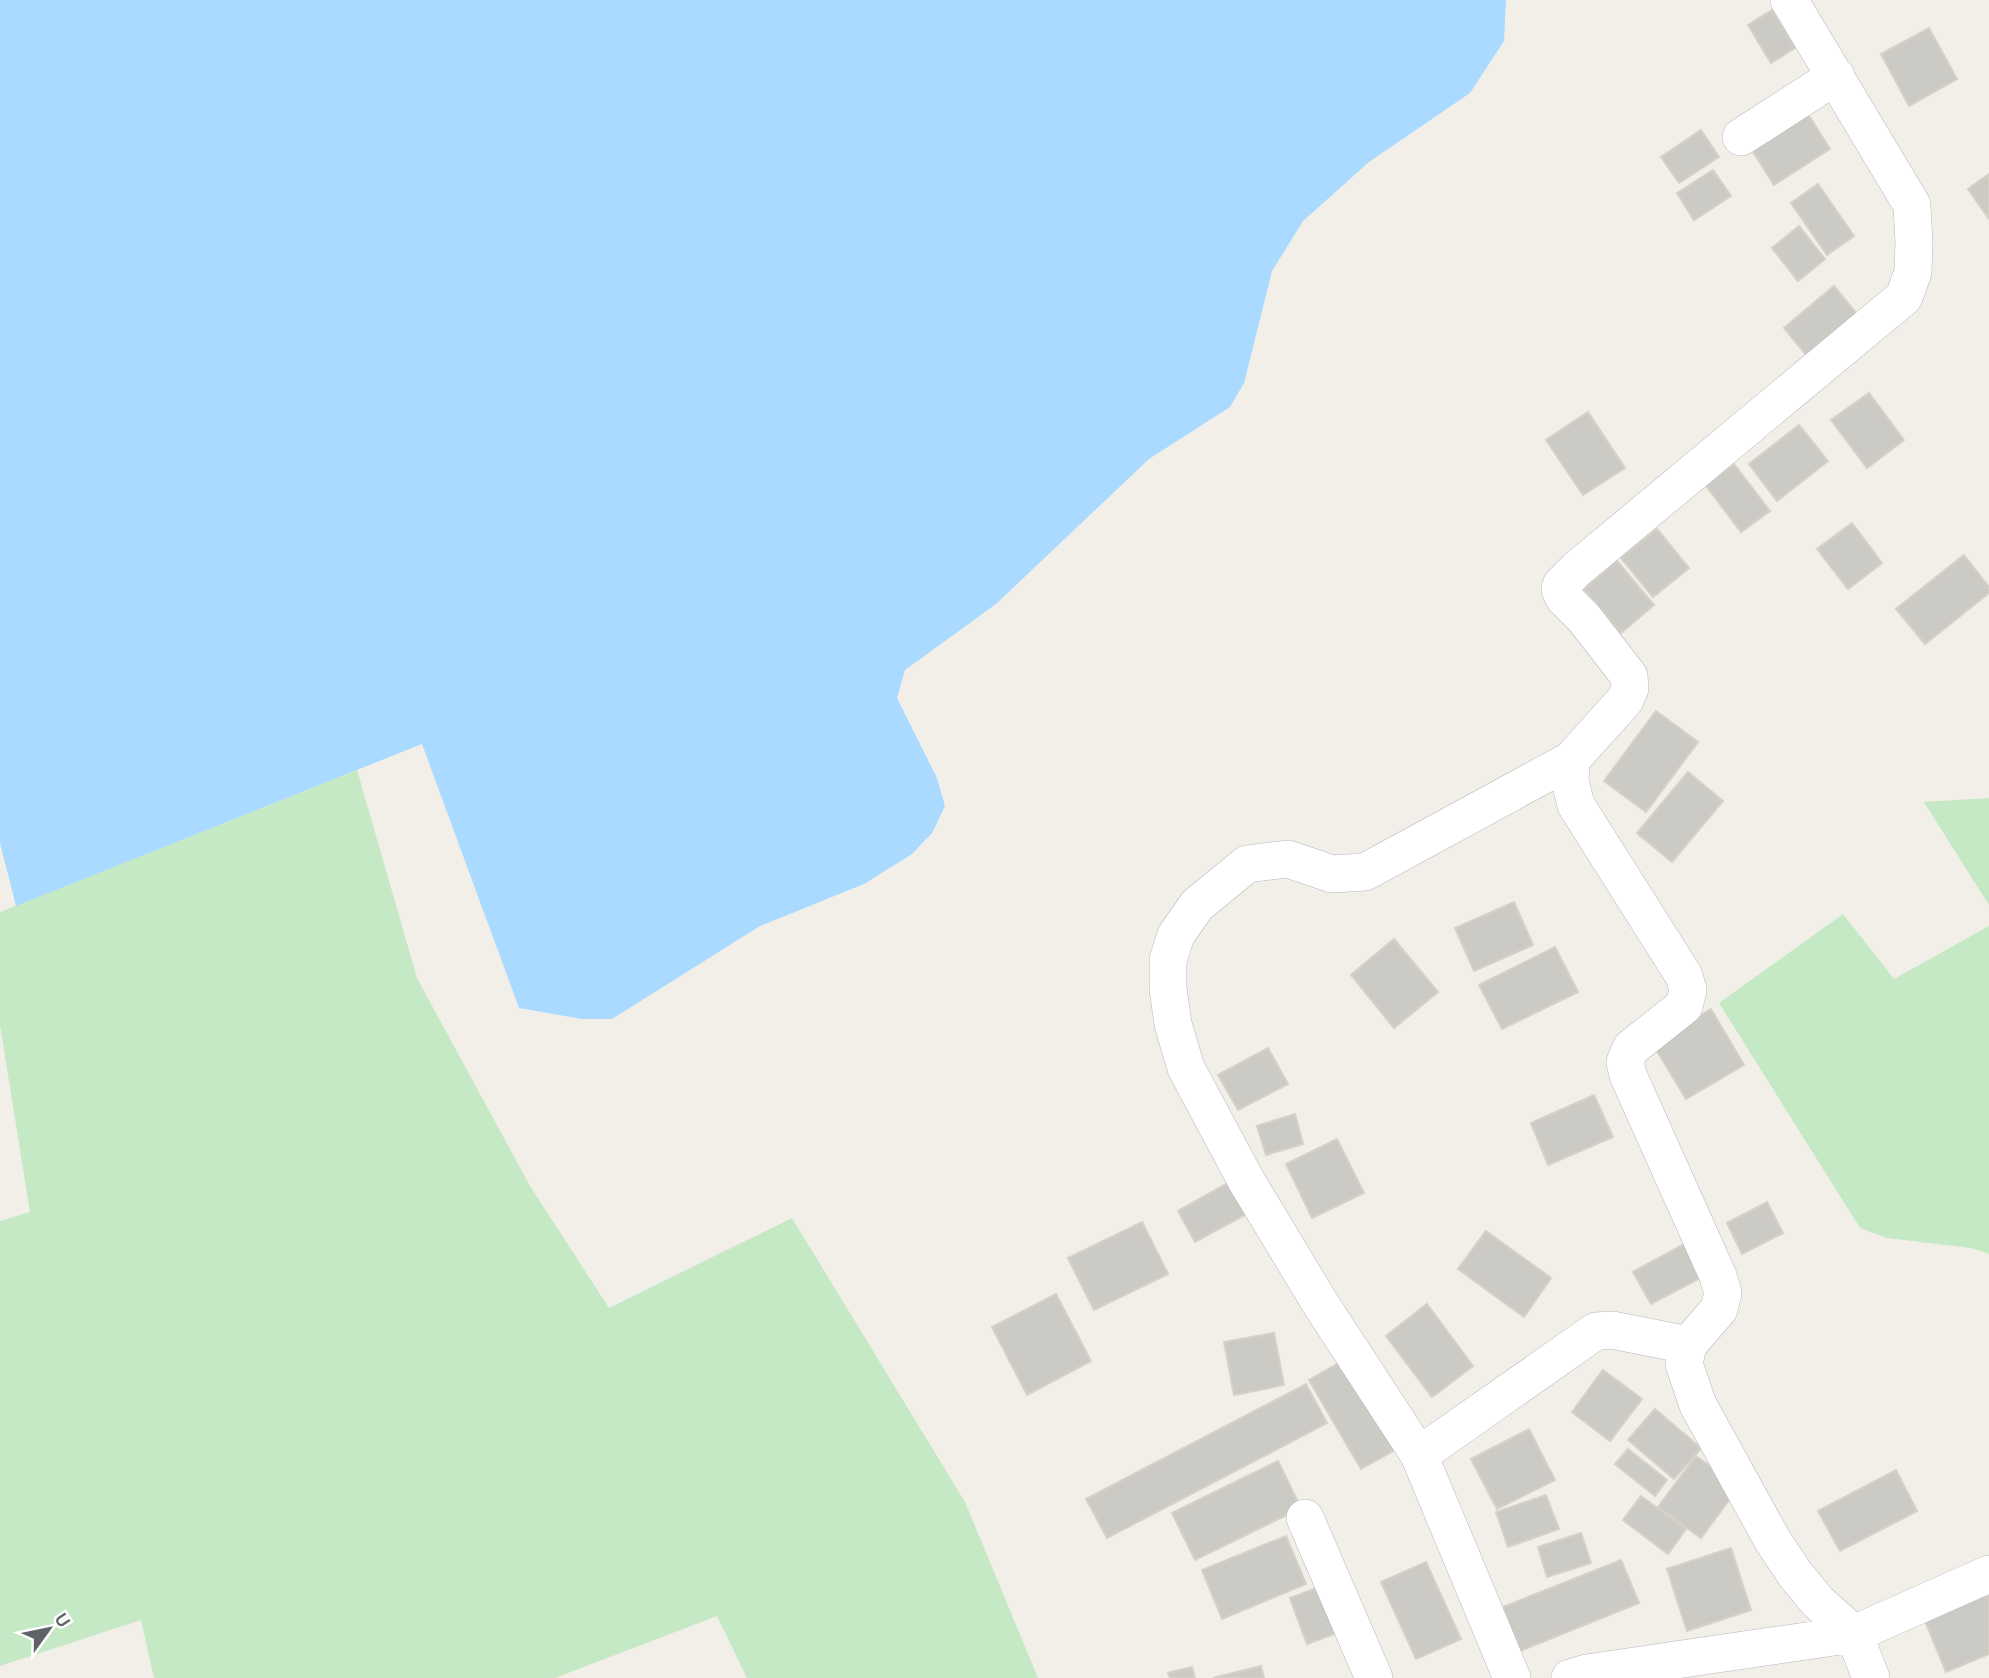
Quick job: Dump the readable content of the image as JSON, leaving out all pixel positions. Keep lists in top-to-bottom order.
{
  "north": "top right"
}
